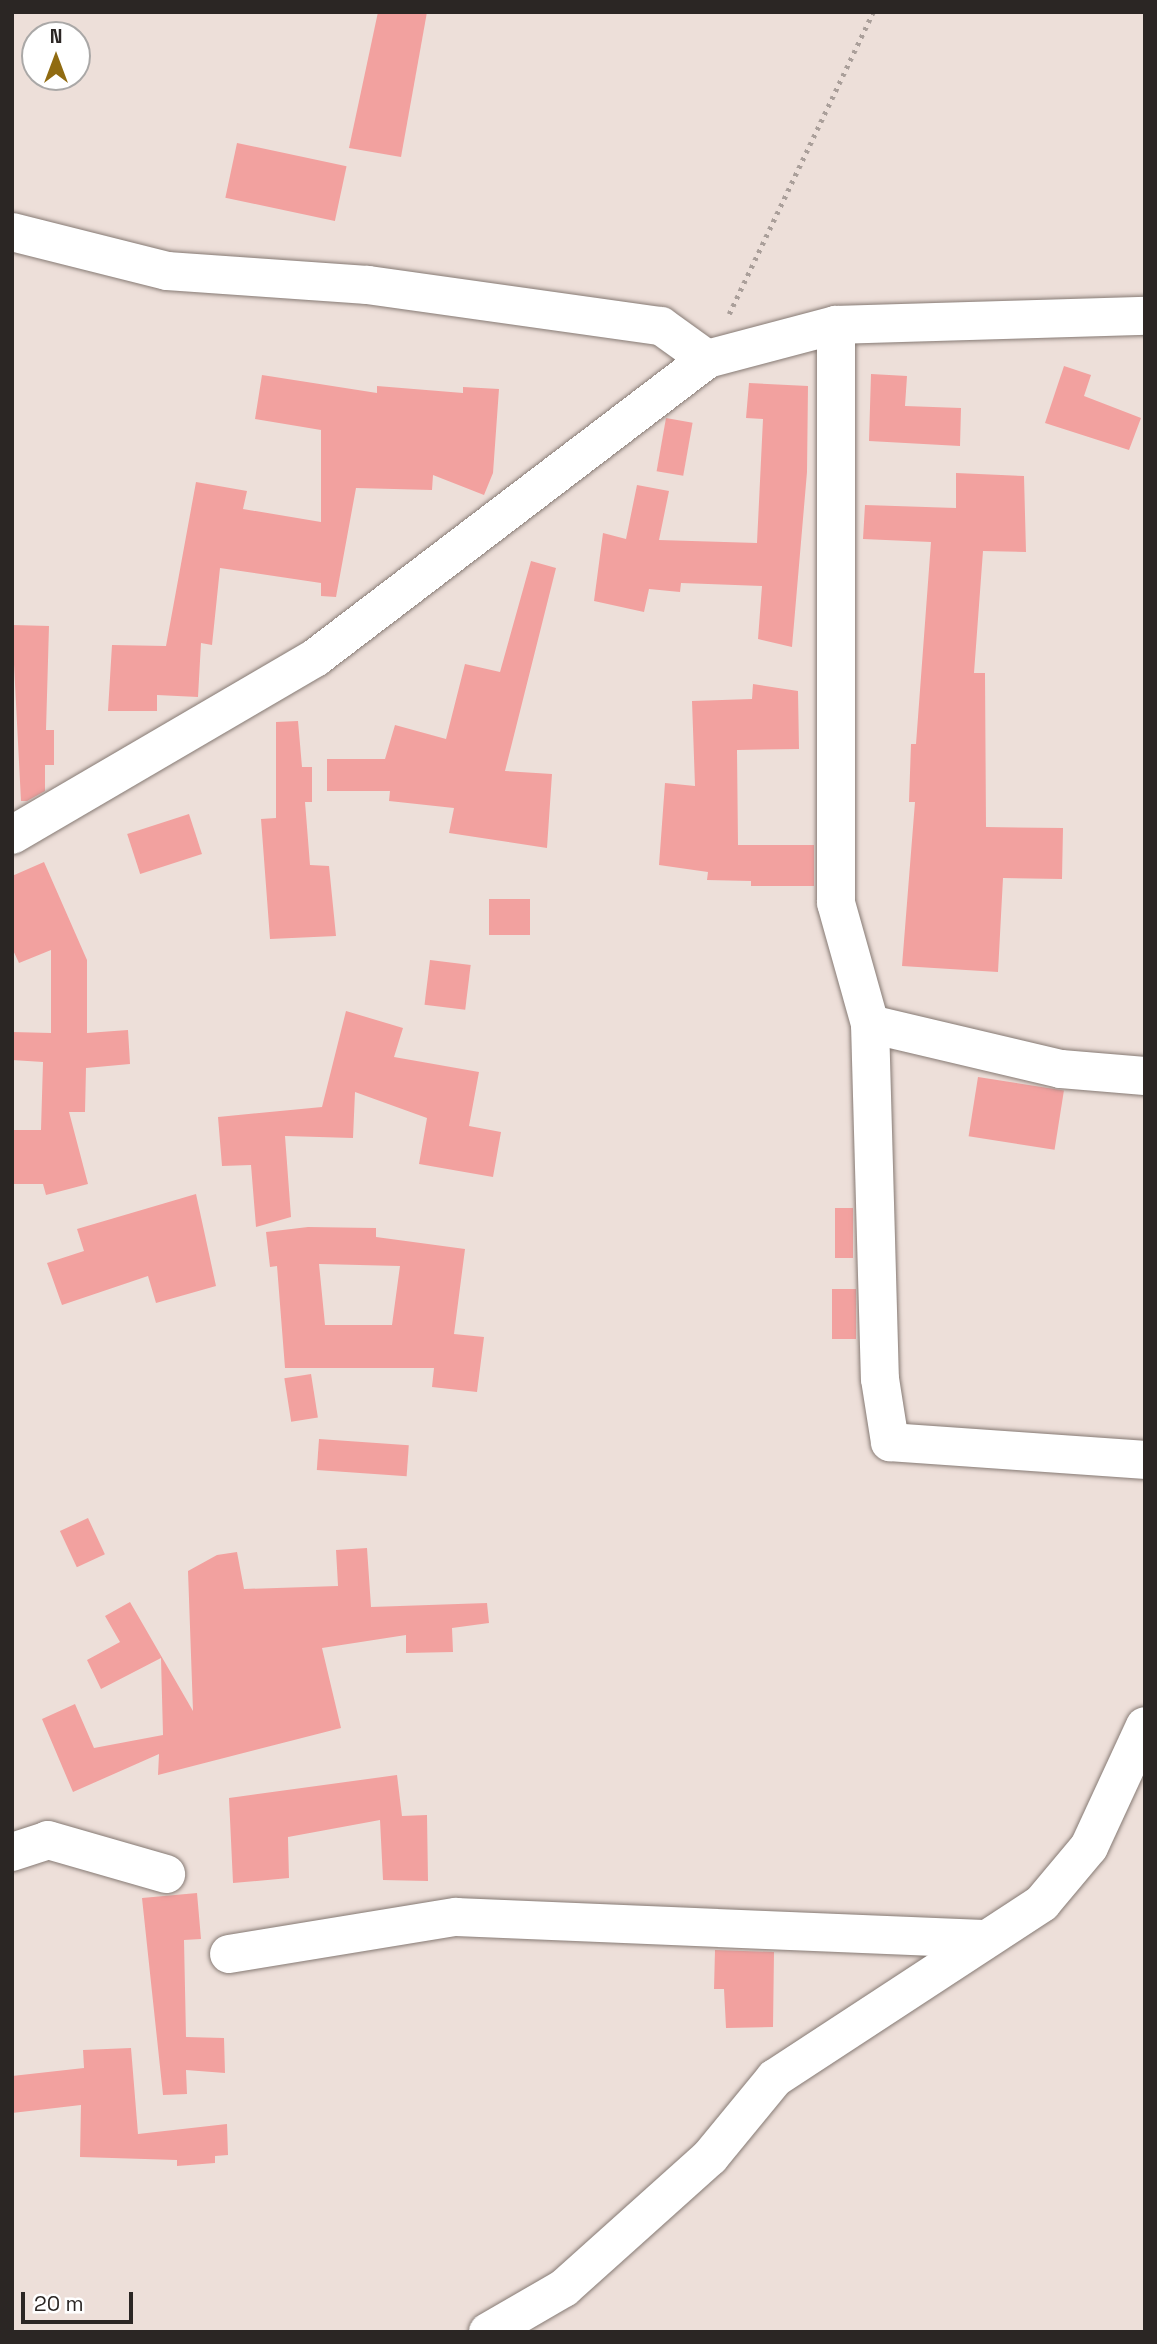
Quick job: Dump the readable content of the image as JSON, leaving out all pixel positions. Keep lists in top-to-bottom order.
{
  "scale_bar": "20 m",
  "north": "top"
}
